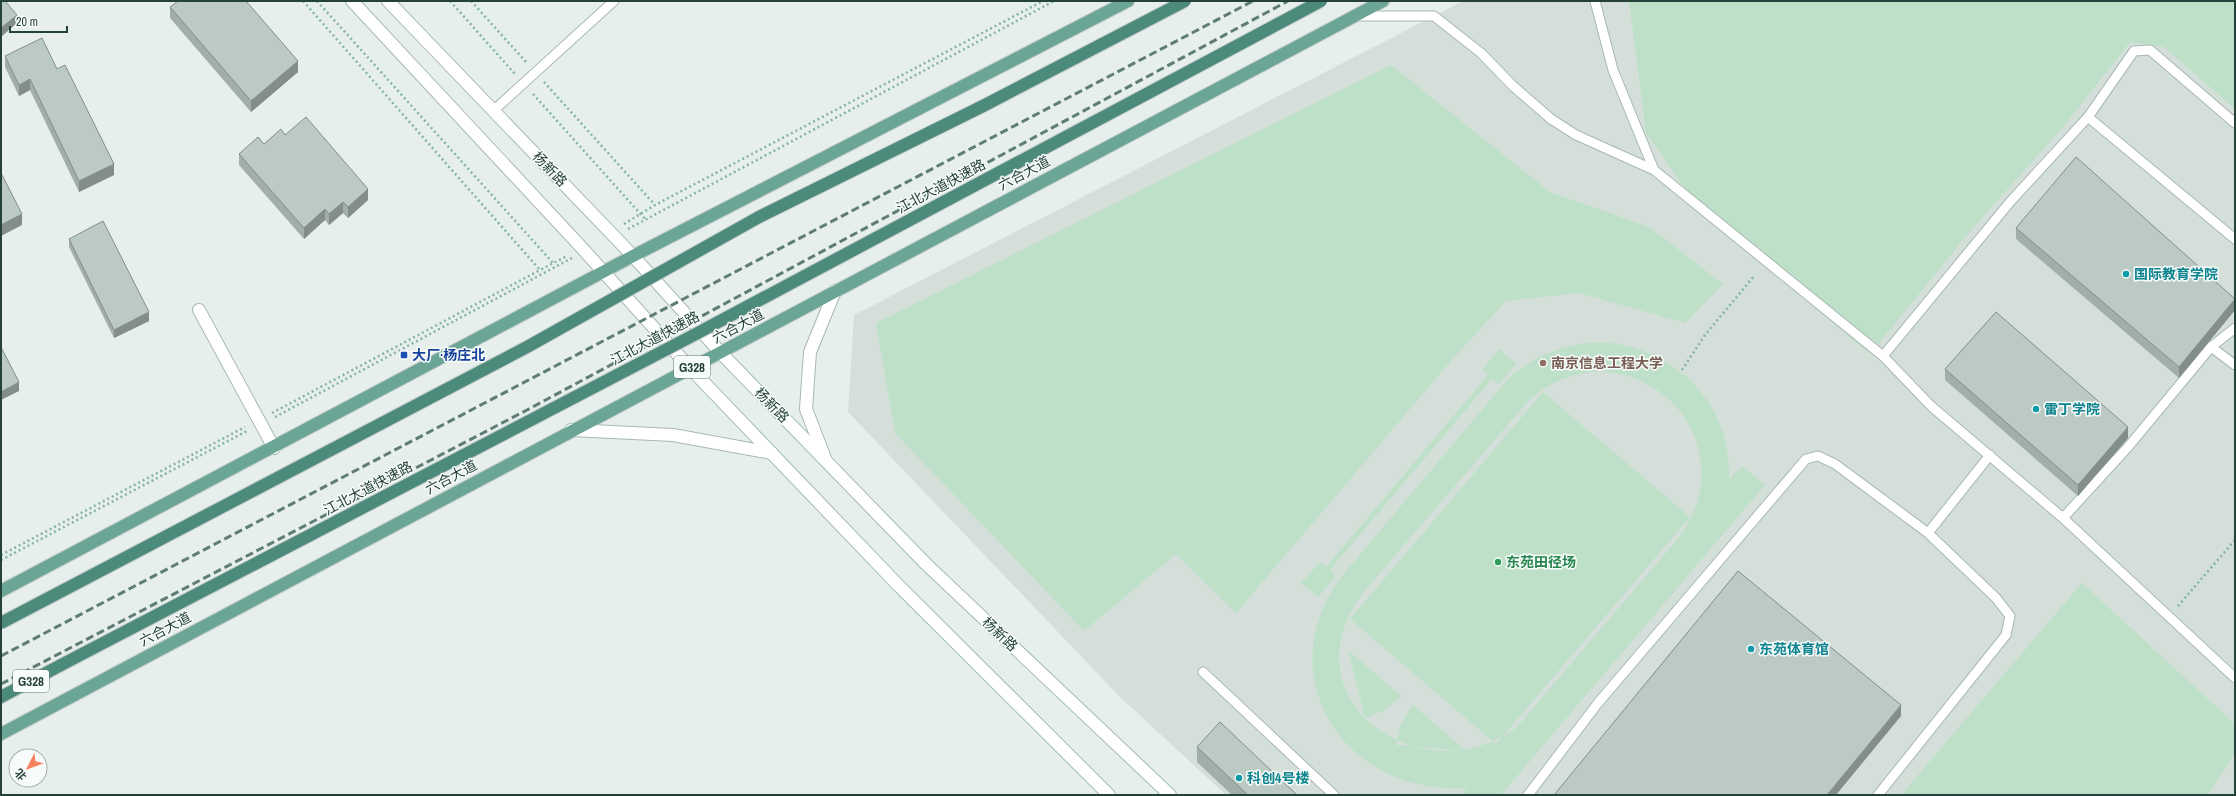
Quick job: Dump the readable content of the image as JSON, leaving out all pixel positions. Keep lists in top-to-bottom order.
{
  "streets": {
    "highway": ["江北大道快速路", "G328"],
    "main road": ["六合大道"],
    "street": ["杨新路"]
  },
  "crossings": [
    ["杨新路", "六合大道"]
  ],
  "places": {
    "other": [
      "国际教育学院",
      "南京信息工程大学",
      "雷丁学院",
      "东苑田径场",
      "东苑体育馆",
      "科创4号楼"
    ],
    "transit": ["大厂·杨庄北"]
  },
  "scale_bar": "20 m",
  "north": "bottom left"
}
